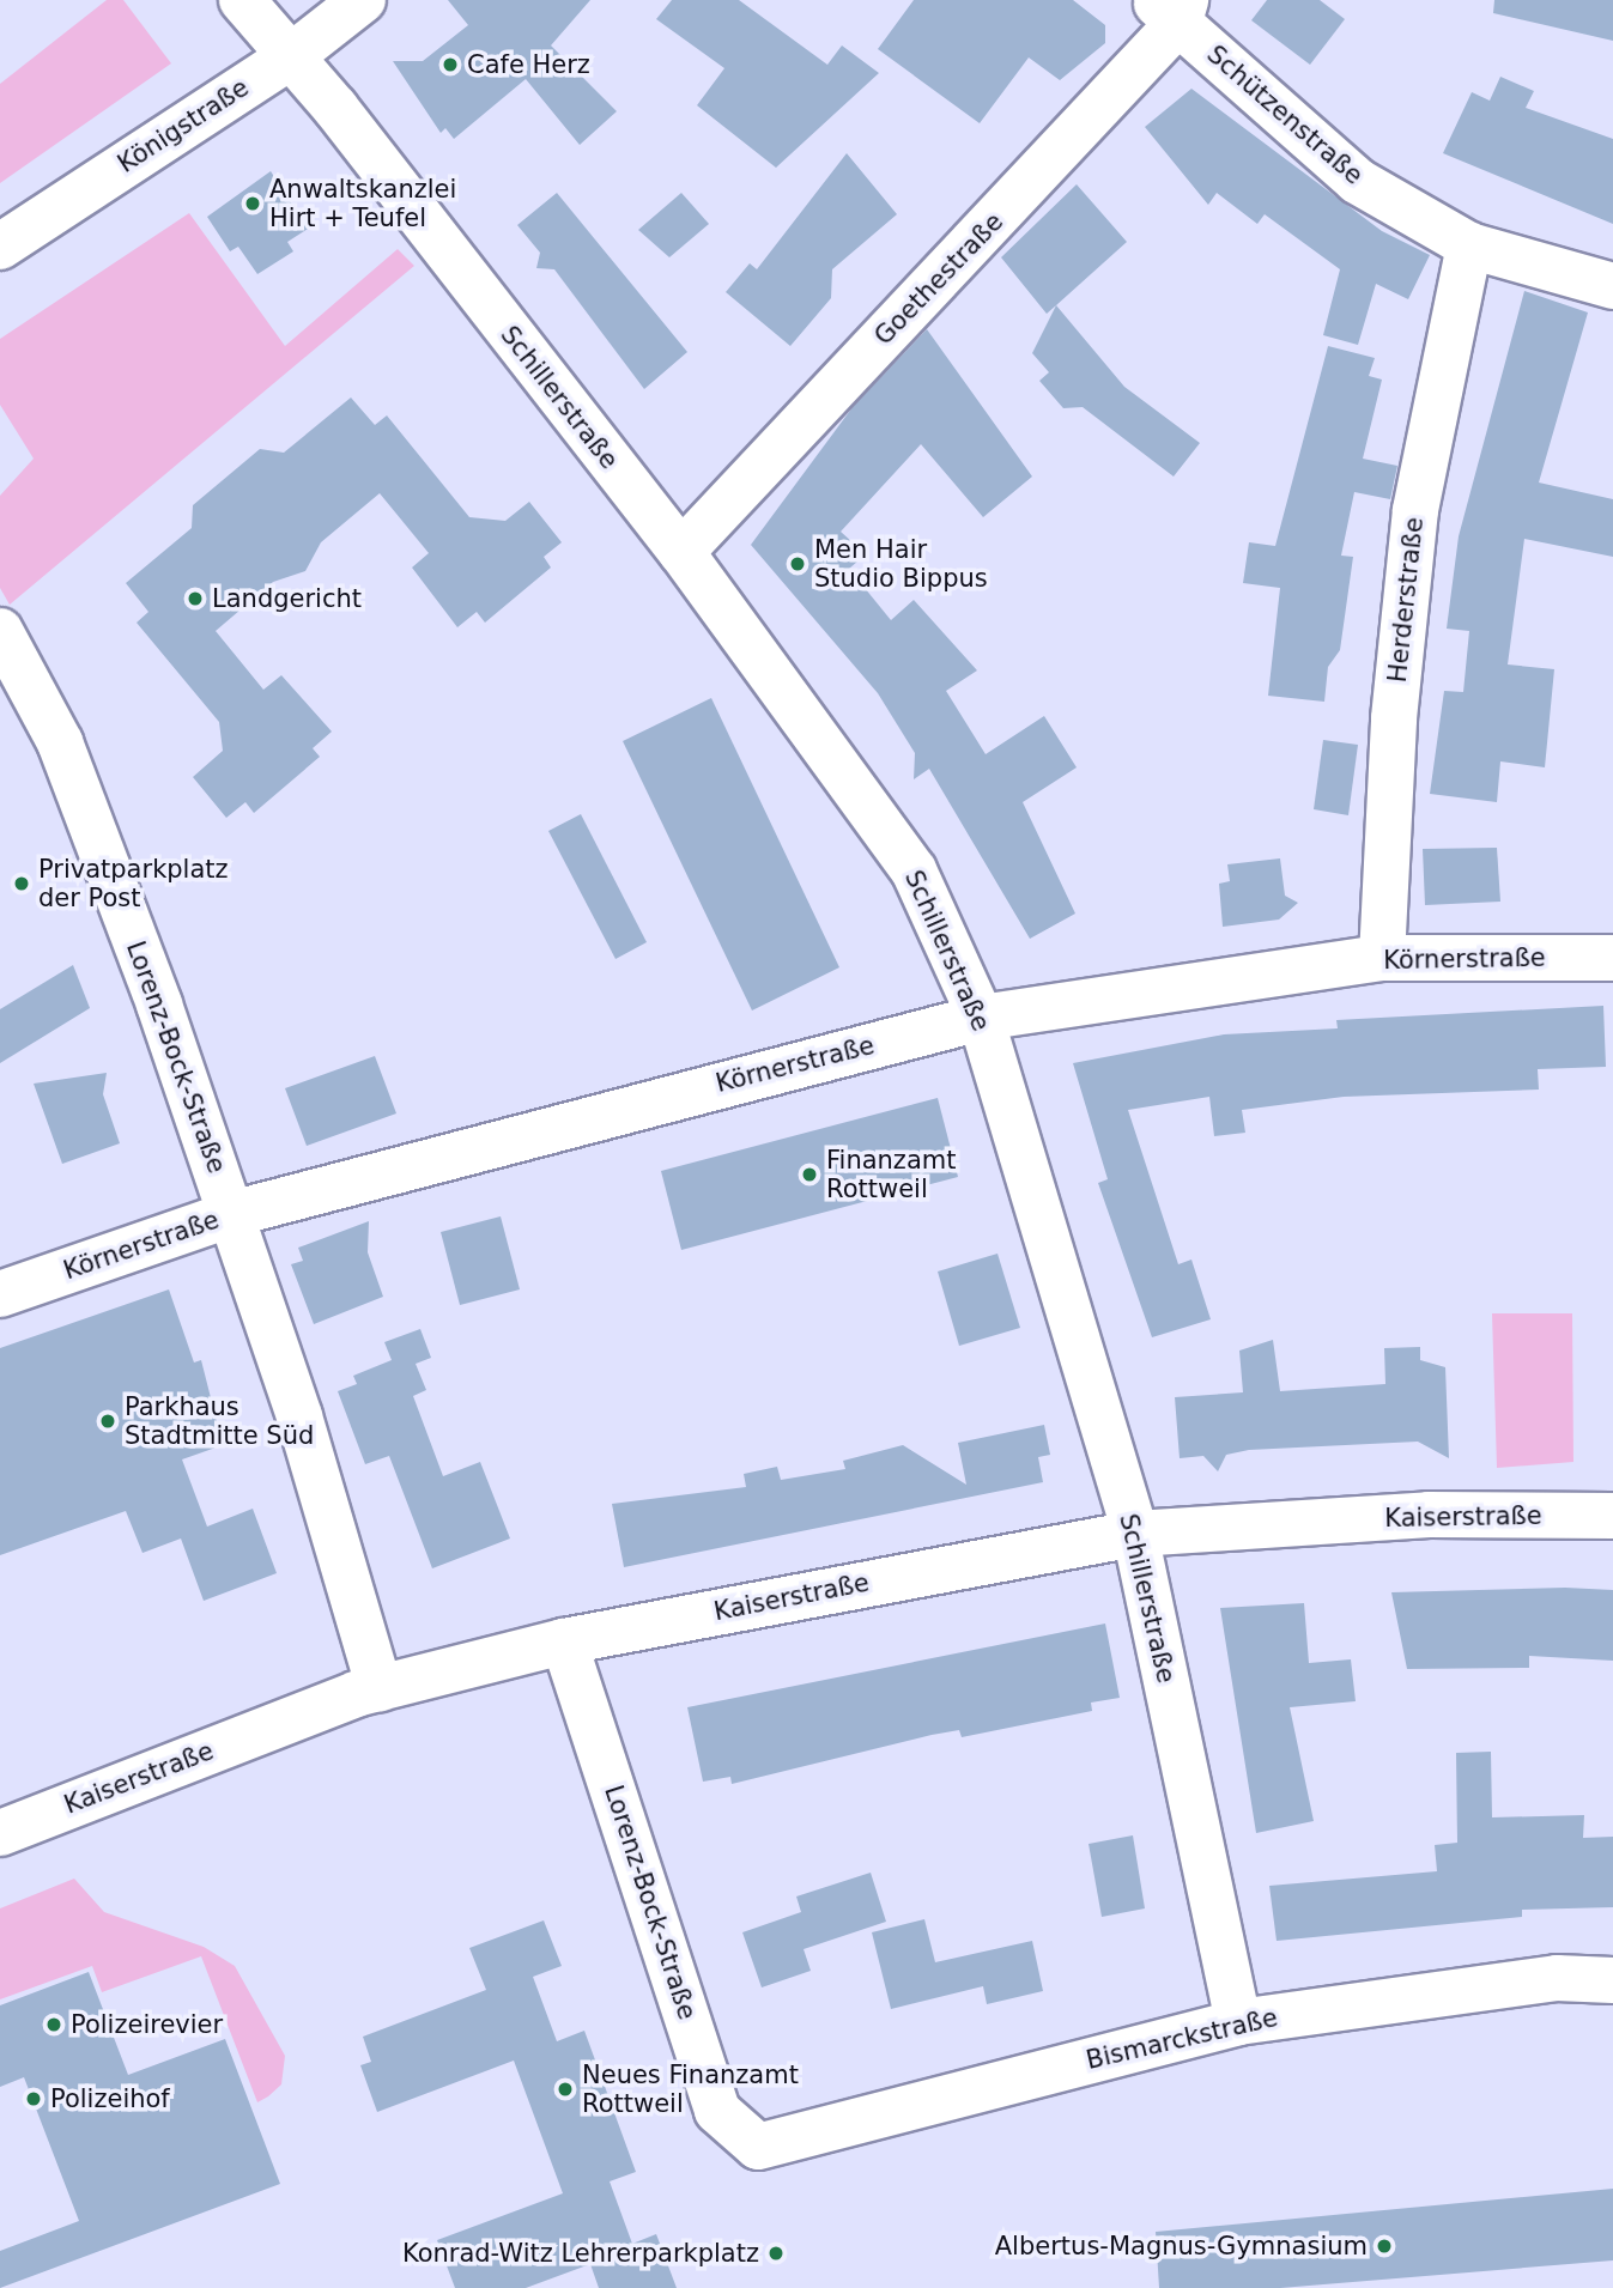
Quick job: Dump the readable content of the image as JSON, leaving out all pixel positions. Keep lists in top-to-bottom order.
{
  "streets": {
    "street": [
      "Schützenstraße",
      "Königstraße",
      "Goethestraße",
      "Schillerstraße",
      "Herderstraße",
      "Körnerstraße",
      "Lorenz-Bock-Straße",
      "Kaiserstraße",
      "Bismarckstraße"
    ]
  },
  "crossings": [
    ["Schützenstraße", "Goethestraße"],
    ["Schützenstraße", "Herderstraße"],
    ["Königstraße", "Schillerstraße"],
    ["Goethestraße", "Schillerstraße"],
    ["Schillerstraße", "Körnerstraße"],
    ["Schillerstraße", "Kaiserstraße"],
    ["Schillerstraße", "Bismarckstraße"],
    ["Herderstraße", "Körnerstraße"],
    ["Körnerstraße", "Lorenz-Bock-Straße"],
    ["Lorenz-Bock-Straße", "Kaiserstraße"],
    ["Lorenz-Bock-Straße", "Bismarckstraße"]
  ],
  "places": [
    "Cafe Herz",
    "Anwaltskanzlei Hirt + Teufel",
    "Men Hair Studio Bippus",
    "Landgericht",
    "Privatparkplatz der Post",
    "Finanzamt Rottweil",
    "Parkhaus Stadtmitte Süd",
    "Polizeirevier",
    "Neues Finanzamt Rottweil",
    "Polizeihof",
    "Albertus-Magnus-Gymnasium",
    "Konrad-Witz Lehrerparkplatz"
  ]
}
